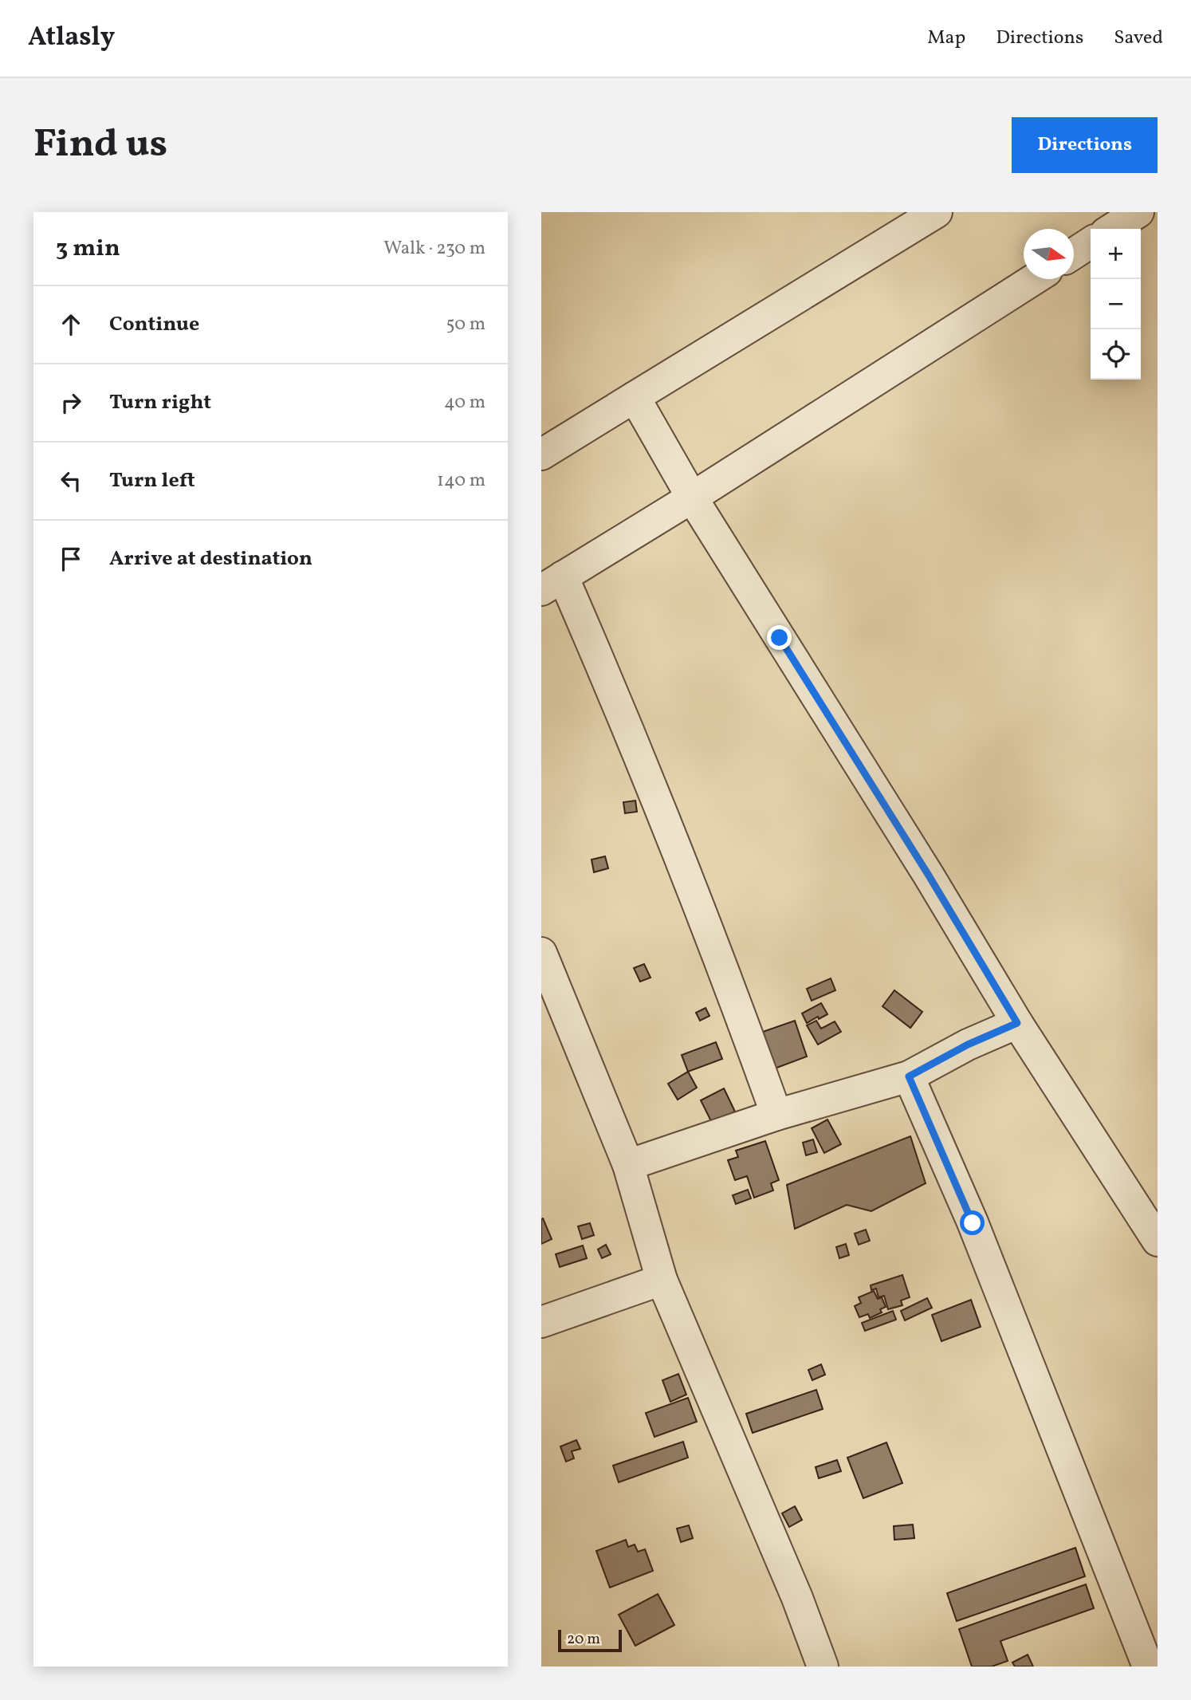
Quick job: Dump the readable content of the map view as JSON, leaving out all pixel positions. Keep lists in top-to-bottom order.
{
  "scale_bar": "20 m",
  "north": "right",
  "page": {
    "header": "Atlasly",
    "nav": ["Map", "Directions", "Saved"],
    "buttons": "Directions",
    "title": "Find us",
    "heading": ["3 min", "Walk · 230 m"],
    "map_buttons": ["+", "−"],
    "list": [
      ["Continue", "50 m"],
      ["Turn right", "40 m"],
      ["Turn left", "140 m"],
      "Arrive at destination"
    ],
    "scale": "20 m"
  }
}
